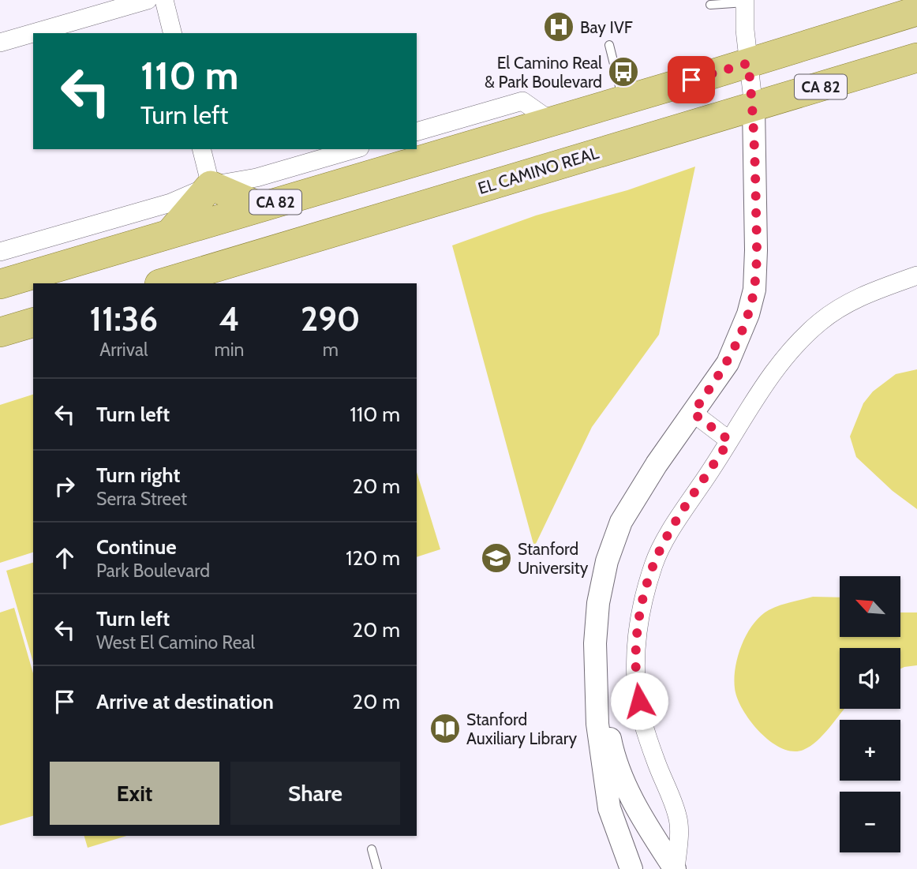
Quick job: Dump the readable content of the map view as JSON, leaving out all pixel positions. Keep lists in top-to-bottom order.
{
  "streets": {
    "main road": ["CA 82", "EL CAMINO REAL"]
  },
  "places": {
    "hospital": ["Bay IVF"],
    "bus stop": ["El Camino Real & Park Boulevard"],
    "school or university": ["Stanford University"],
    "library": ["Stanford Auxiliary Library"]
  },
  "north": "top left",
  "page": {
    "turn": ["110 m", "Turn left"],
    "eta": [
      "11:36",
      "Arrival",
      "4",
      "min",
      "290",
      "m"
    ],
    "list": [
      {
        "name": "Turn left",
        "value": "110 m"
      },
      {
        "name": "Turn right",
        "note": "Serra Street",
        "value": "20 m"
      },
      {
        "name": "Continue",
        "note": "Park Boulevard",
        "value": "120 m"
      },
      {
        "name": "Turn left",
        "note": "West El Camino Real",
        "value": "20 m"
      },
      {
        "name": "Arrive at destination",
        "value": "20 m"
      }
    ],
    "map_buttons": ["+", "−"],
    "buttons": ["Exit", "Share"]
  }
}
